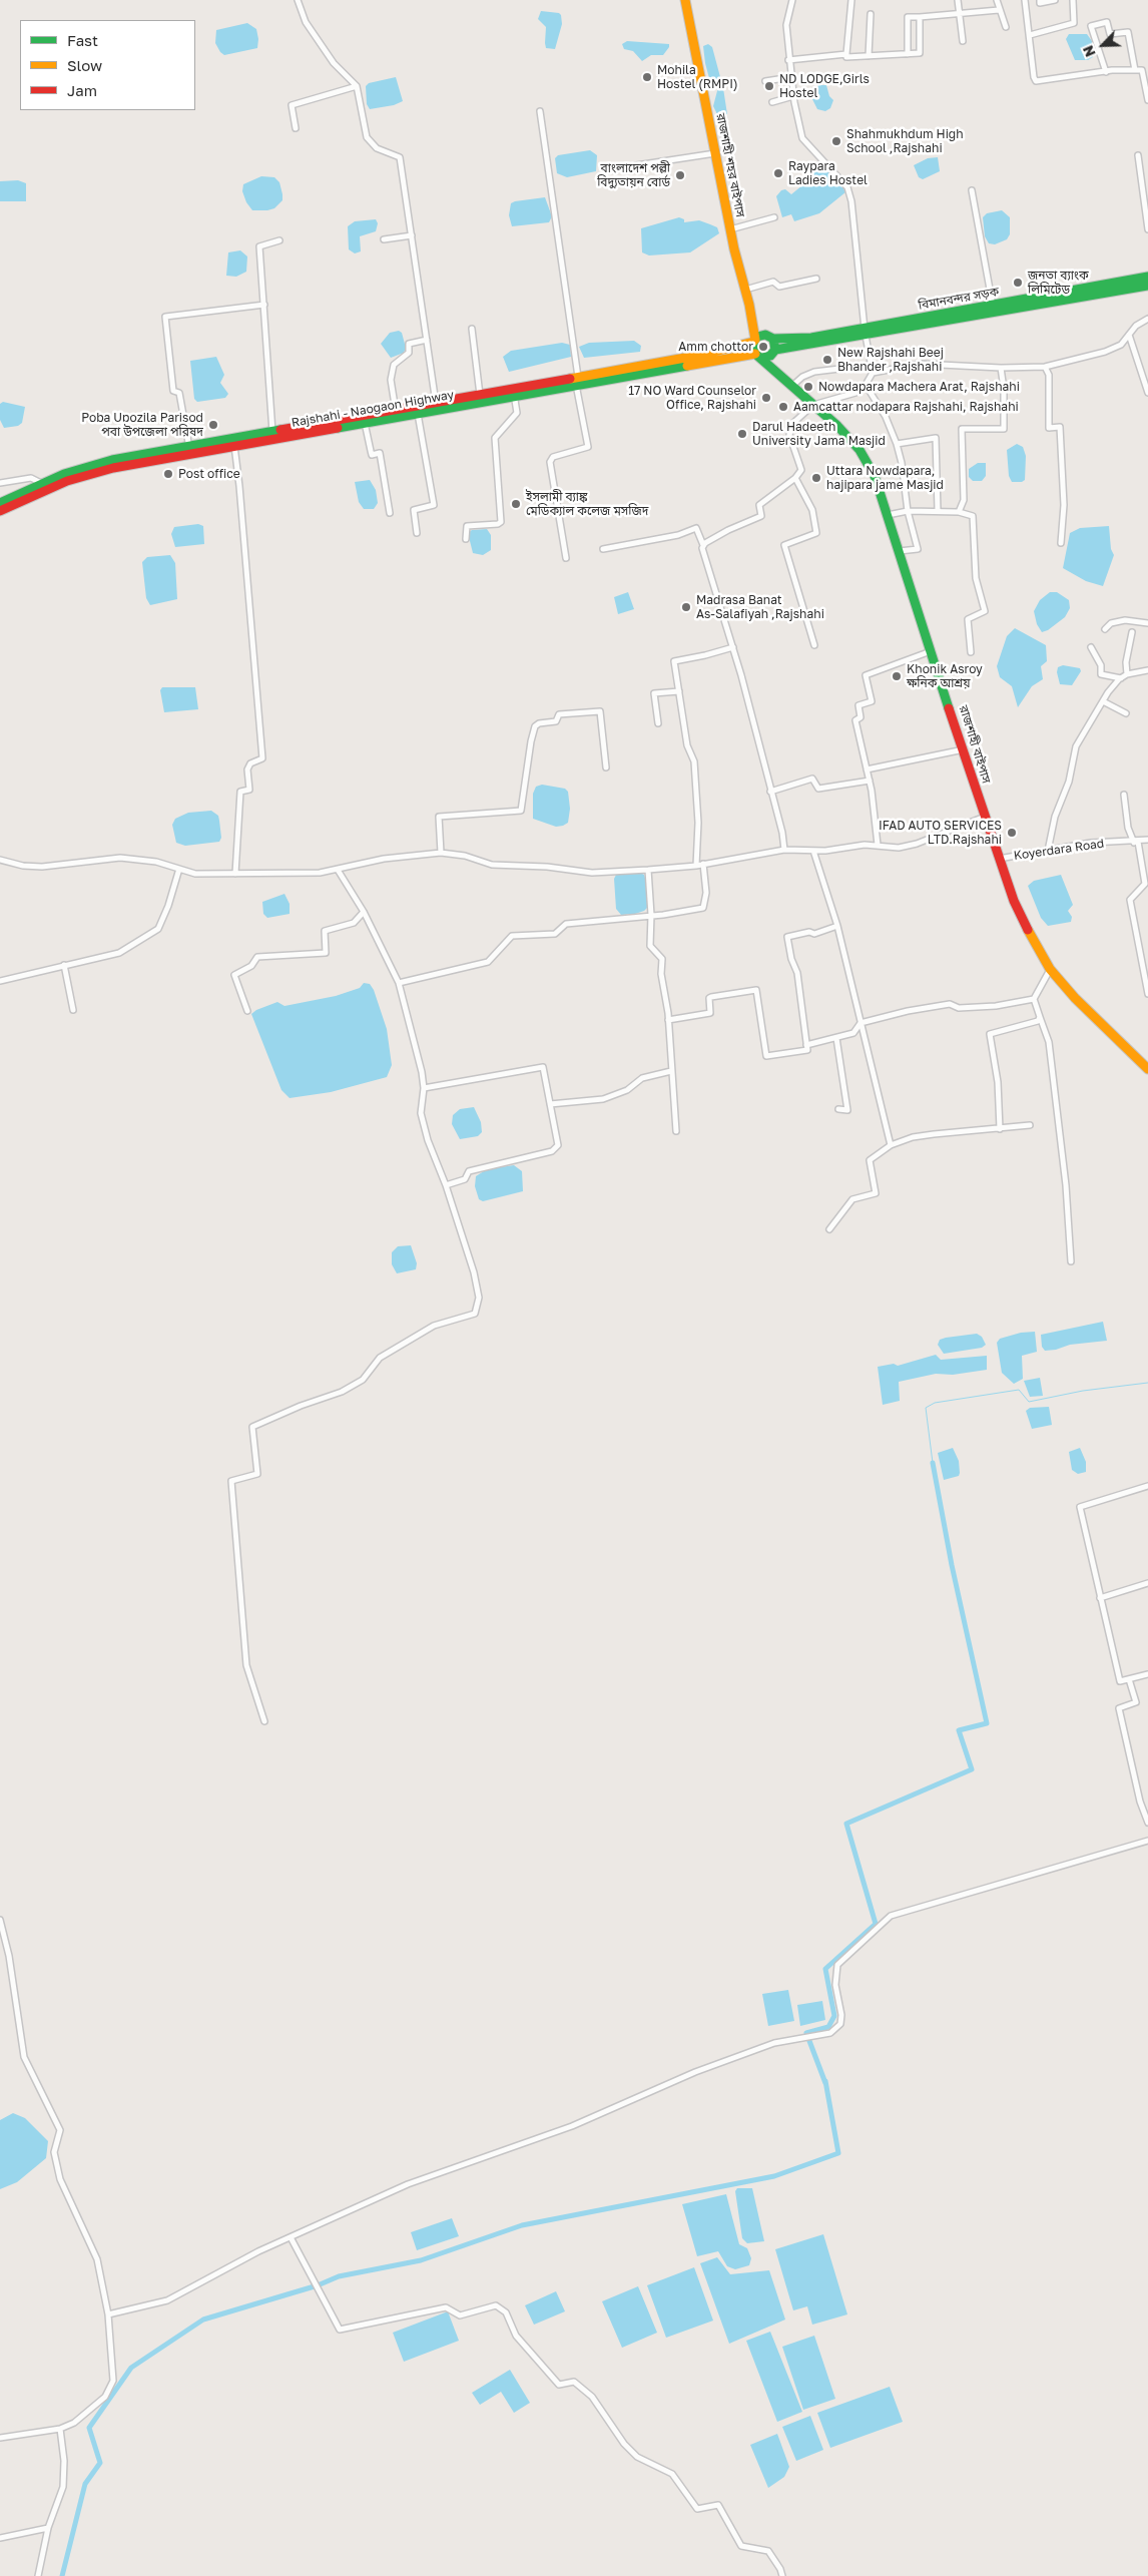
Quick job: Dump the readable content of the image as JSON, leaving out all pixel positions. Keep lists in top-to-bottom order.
{
  "streets": {
    "main road": [
      "রাজশাহী শহর বাইপাস",
      "বিমানবন্দর সড়ক",
      "Rajshahi - Naogaon Highway",
      "রাজশাহী বাইপাস"
    ],
    "street": ["Koyerdara Road"]
  },
  "crossings": [
    ["বিমানবন্দর সড়ক", "Rajshahi - Naogaon Highway"],
    ["রাজশাহী বাইপাস", "Koyerdara Road"]
  ],
  "places": [
    "Mohila Hostel (RMPI)",
    "ND LODGE,Girls Hostel",
    "Shahmukhdum High School ,Rajshahi",
    "Raypara Ladies Hostel",
    "বাংলাদেশ পল্লী বিদ্যুতায়ন বোর্ড",
    "জনতা ব্যাংক লিমিটেড",
    "Amm chottor",
    "New Rajshahi Beej Bhander ,Rajshahi",
    "Nowdapara Machera Arat, Rajshahi",
    "17 NO Ward Counselor Office, Rajshahi",
    "Aamcattar nodapara Rajshahi, Rajshahi",
    "Poba Upozila Parisod পবা উপজেলা পরিষদ",
    "Darul Hadeeth University Jama Masjid",
    "Post office",
    "Uttara Nowdapara, hajipara jame Masjid",
    "ইসলামী ব্যাঙ্ক মেডিক্যাল কলেজ মসজিদ",
    "Madrasa Banat As-Salafiyah ,Rajshahi",
    "Khonik Asroy ক্ষনিক আশ্রয়",
    "IFAD AUTO SERVICES LTD.Rajshahi"
  ],
  "legend": ["Fast", "Slow", "Jam"],
  "north": "bottom left"
}
